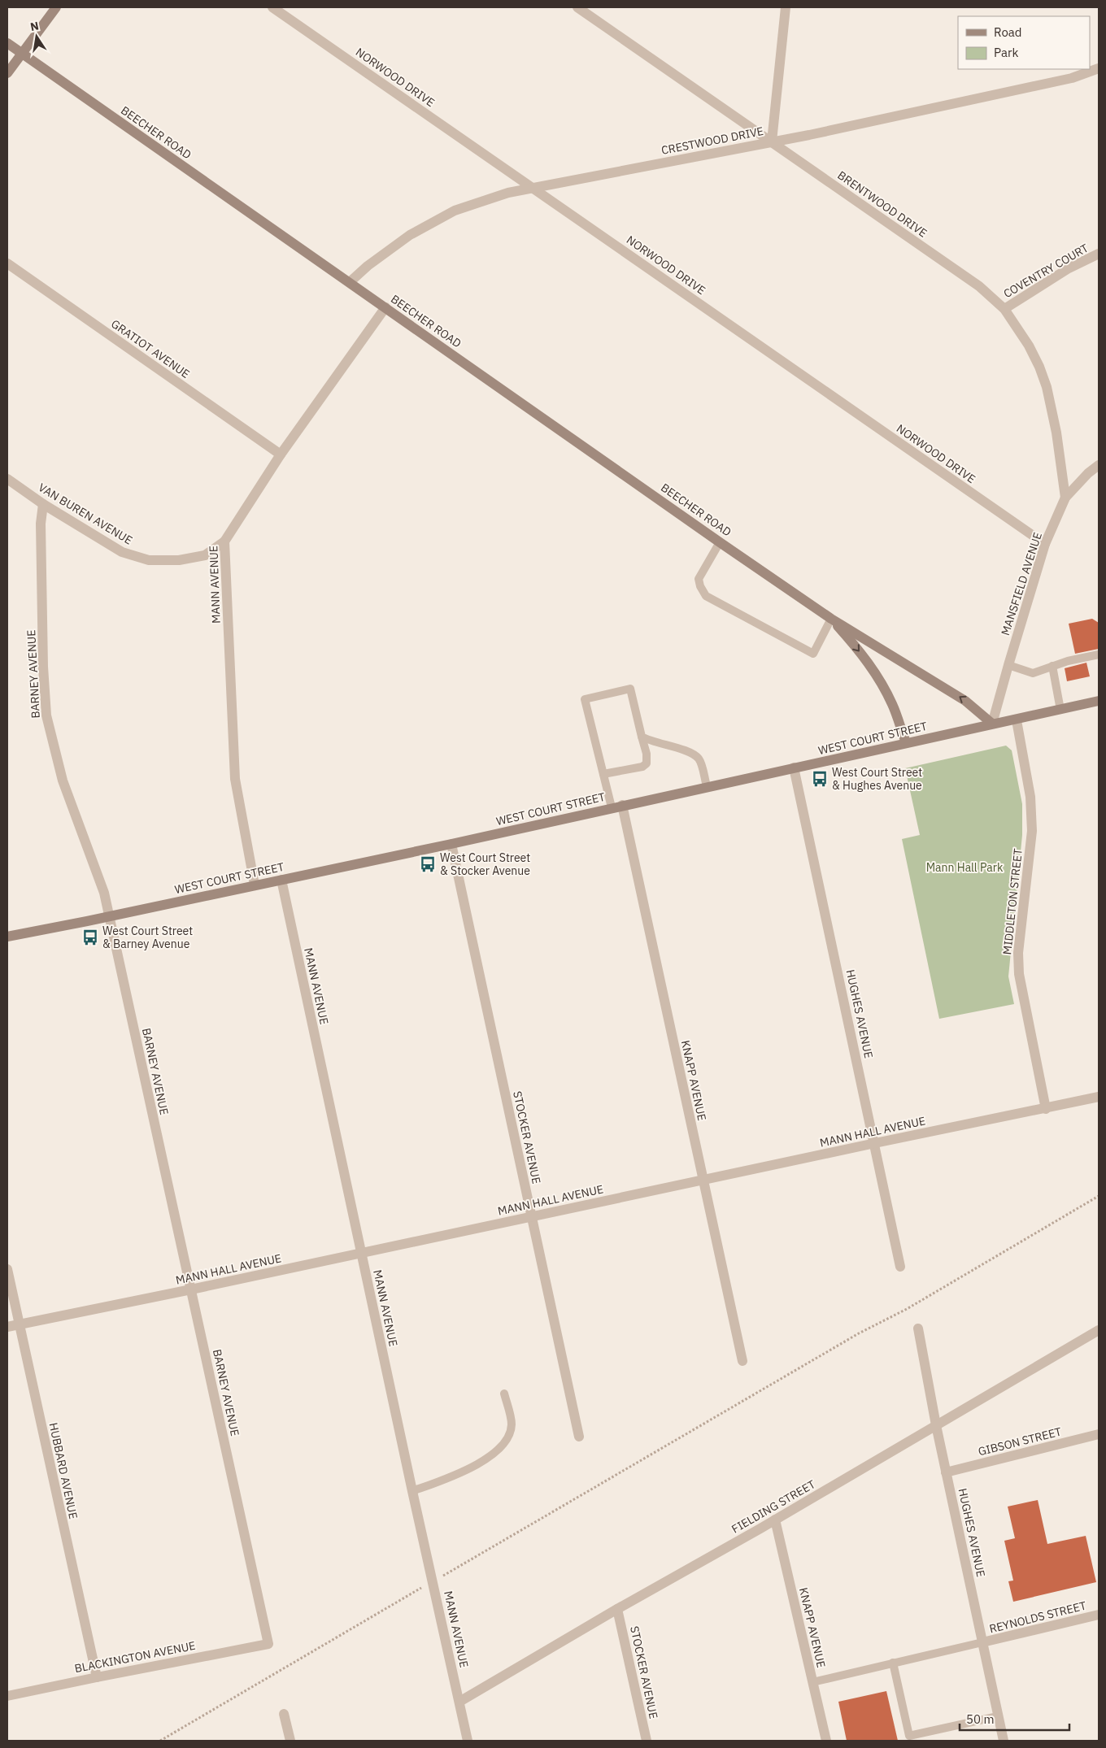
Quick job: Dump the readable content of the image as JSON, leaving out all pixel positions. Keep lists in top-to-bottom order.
{
  "streets": {
    "street": [
      "NORWOOD DRIVE",
      "BEECHER ROAD",
      "CRESTWOOD DRIVE",
      "BRENTWOOD DRIVE",
      "COVENTRY COURT",
      "GRATIOT AVENUE",
      "VAN BUREN AVENUE",
      "MANSFIELD AVENUE",
      "MANN AVENUE",
      "BARNEY AVENUE",
      "WEST COURT STREET",
      "MIDDLETON STREET",
      "HUGHES AVENUE",
      "KNAPP AVENUE",
      "MANN HALL AVENUE",
      "STOCKER AVENUE",
      "GIBSON STREET",
      "HUBBARD AVENUE",
      "FIELDING STREET",
      "REYNOLDS STREET",
      "BLACKINGTON AVENUE"
    ]
  },
  "crossings": [
    ["NORWOOD DRIVE", "CRESTWOOD DRIVE"],
    ["NORWOOD DRIVE", "MANSFIELD AVENUE"],
    ["BEECHER ROAD", "CRESTWOOD DRIVE"],
    ["BEECHER ROAD", "MANSFIELD AVENUE"],
    ["BEECHER ROAD", "MANN AVENUE"],
    ["BEECHER ROAD", "WEST COURT STREET"],
    ["CRESTWOOD DRIVE", "BRENTWOOD DRIVE"],
    ["BRENTWOOD DRIVE", "COVENTRY COURT"],
    ["BRENTWOOD DRIVE", "MANSFIELD AVENUE"],
    ["GRATIOT AVENUE", "MANN AVENUE"],
    ["VAN BUREN AVENUE", "MANN AVENUE"],
    ["VAN BUREN AVENUE", "BARNEY AVENUE"],
    ["MANSFIELD AVENUE", "WEST COURT STREET"],
    ["MANN AVENUE", "WEST COURT STREET"],
    ["MANN AVENUE", "MANN HALL AVENUE"],
    ["MANN AVENUE", "FIELDING STREET"],
    ["BARNEY AVENUE", "WEST COURT STREET"],
    ["BARNEY AVENUE", "MANN HALL AVENUE"],
    ["BARNEY AVENUE", "BLACKINGTON AVENUE"],
    ["WEST COURT STREET", "MIDDLETON STREET"],
    ["WEST COURT STREET", "HUGHES AVENUE"],
    ["WEST COURT STREET", "KNAPP AVENUE"],
    ["WEST COURT STREET", "STOCKER AVENUE"],
    ["MIDDLETON STREET", "MANN HALL AVENUE"],
    ["HUGHES AVENUE", "MANN HALL AVENUE"],
    ["HUGHES AVENUE", "GIBSON STREET"],
    ["HUGHES AVENUE", "FIELDING STREET"],
    ["HUGHES AVENUE", "REYNOLDS STREET"],
    ["KNAPP AVENUE", "MANN HALL AVENUE"],
    ["KNAPP AVENUE", "FIELDING STREET"],
    ["MANN HALL AVENUE", "STOCKER AVENUE"],
    ["MANN HALL AVENUE", "HUBBARD AVENUE"],
    ["STOCKER AVENUE", "FIELDING STREET"],
    ["HUBBARD AVENUE", "BLACKINGTON AVENUE"]
  ],
  "parks": ["Mann Hall Park"],
  "places": {
    "bus stop": ["West Court Street & Hughes Avenue", "West Court Street & Stocker Avenue", "West Court Street & Barney Avenue"]
  },
  "legend": ["Road", "Park"],
  "scale_bar": "50 m",
  "north": "top"
}
